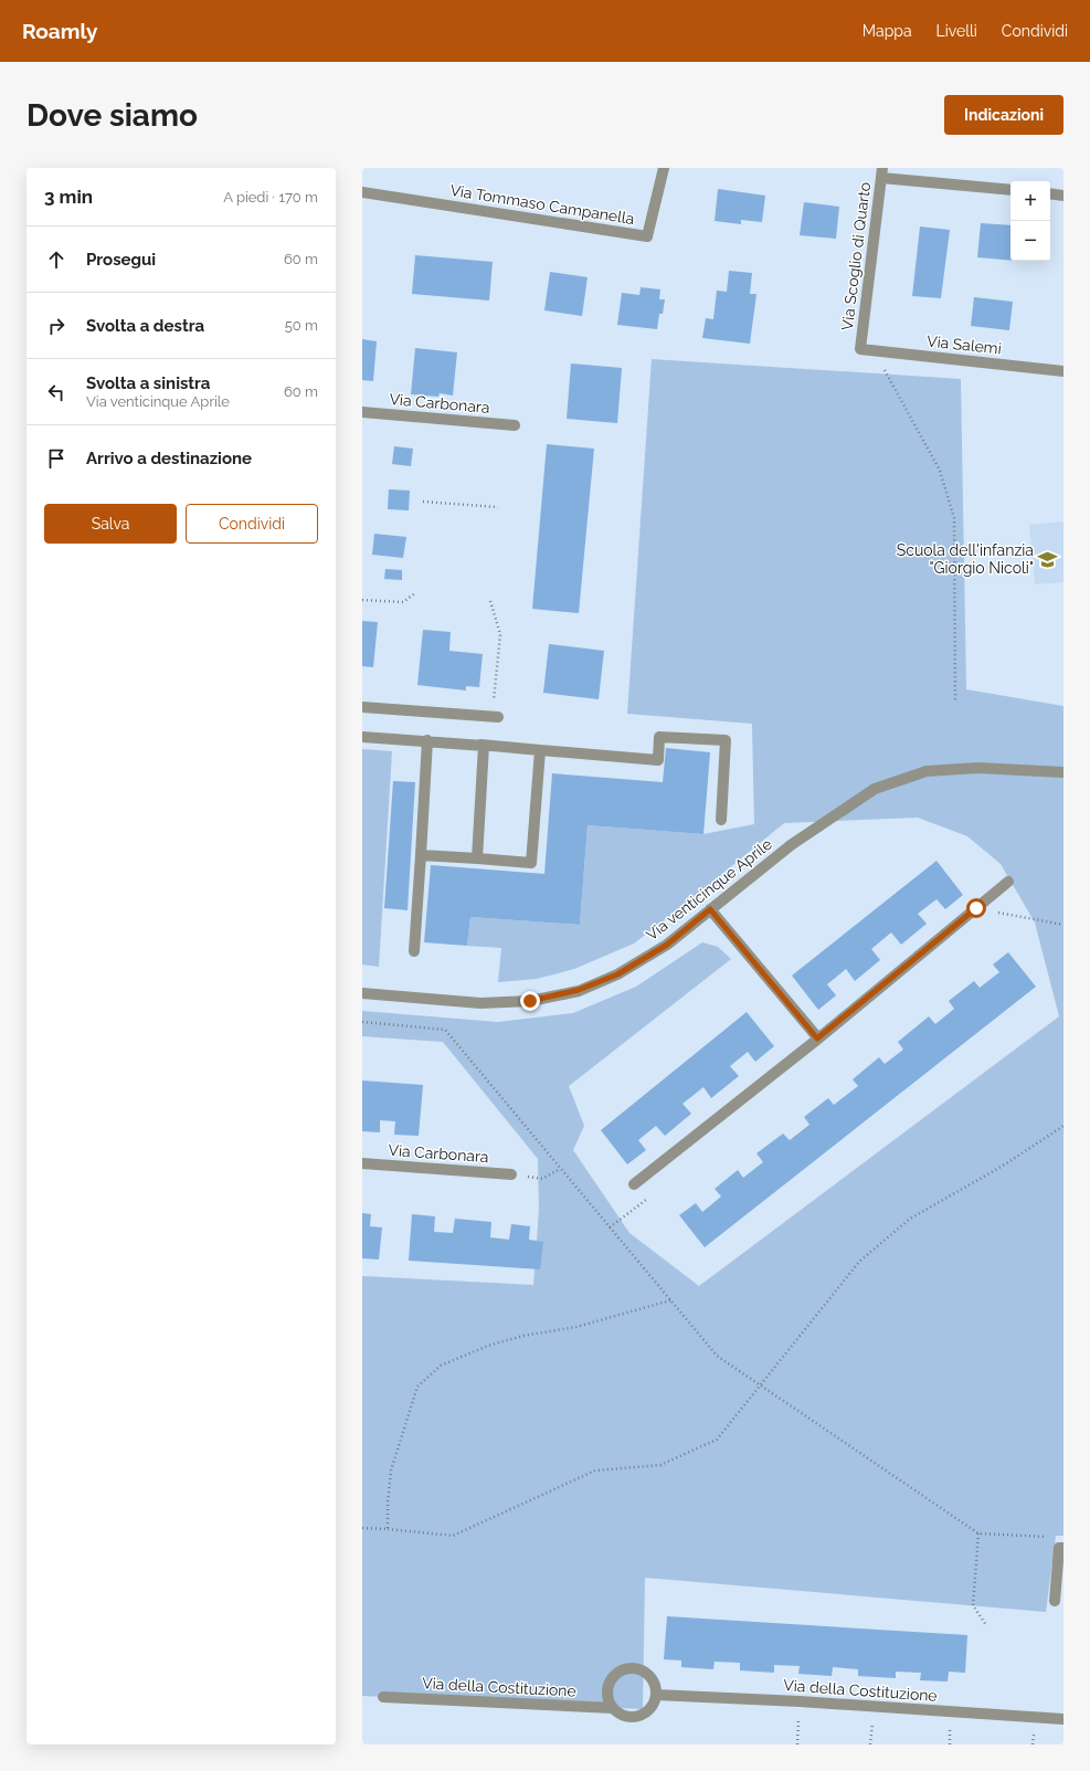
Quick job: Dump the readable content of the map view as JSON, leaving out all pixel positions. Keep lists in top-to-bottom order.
{
  "streets": {
    "street": [
      "Via Tommaso Campanella",
      "Via Scoglio di Quarto",
      "Via Salemi",
      "Via Carbonara",
      "Via venticinque Aprile",
      "Via della Costituzione"
    ]
  },
  "crossings": [
    ["Via Scoglio di Quarto", "Via Salemi"]
  ],
  "places": {
    "school or university": ["Scuola dell'infanzia \"Giorgio Nicoli\""]
  },
  "page": {
    "header": "Roamly",
    "nav": ["Mappa", "Livelli", "Condividi"],
    "buttons": [
      "Indicazioni",
      ["Salva", "Condividi"]
    ],
    "title": "Dove siamo",
    "heading": ["3 min", "A piedi · 170 m"],
    "map_buttons": ["+", "−"],
    "list": [
      ["Prosegui", "60 m"],
      ["Svolta a destra", "50 m"],
      ["Svolta a sinistra", "Via venticinque Aprile", "60 m"],
      "Arrivo a destinazione"
    ]
  }
}
